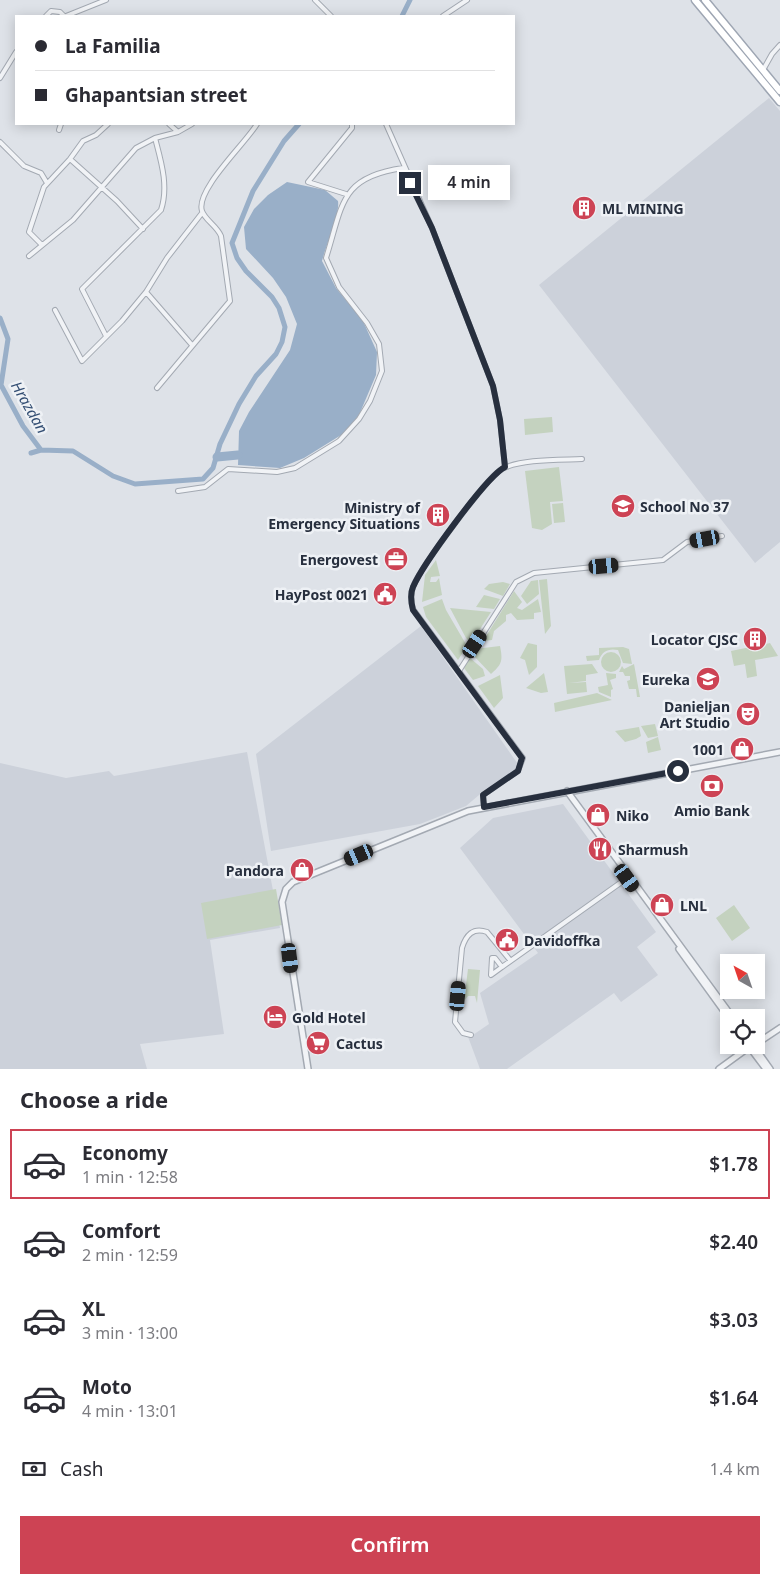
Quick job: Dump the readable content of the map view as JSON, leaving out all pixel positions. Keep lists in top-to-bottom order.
{
  "water": ["Hrazdan"],
  "places": {
    "building": ["ML MINING", "Ministry of Emergency Situations", "Locator CJSC"],
    "school or university": ["School No 37", "Eureka"],
    "office": ["Energovest"],
    "public building": ["HayPost 0021", "Davidoffka"],
    "theatre": ["Danieljan Art Studio"],
    "shop": [
      "1001",
      "Niko",
      "Pandora",
      "LNL"
    ],
    "bank": ["Amio Bank"],
    "restaurant": ["Sharmush"],
    "hotel": ["Gold Hotel"],
    "supermarket": ["Cactus"]
  },
  "north": "top left",
  "page": {
    "banner": ["La Familia", "Ghapantsian street"],
    "bubble": "4 min",
    "heading": "Choose a ride",
    "list": [
      {
        "name": "Economy",
        "note": "1 min · 12:58",
        "value": "$1.78"
      },
      {
        "name": "Comfort",
        "note": "2 min · 12:59",
        "value": "$2.40"
      },
      {
        "name": "XL",
        "note": "3 min · 13:00",
        "value": "$3.03"
      },
      {
        "name": "Moto",
        "note": "4 min · 13:01",
        "value": "$1.64"
      }
    ],
    "pay": ["Cash", "1.4 km"],
    "buttons": "Confirm"
  }
}
